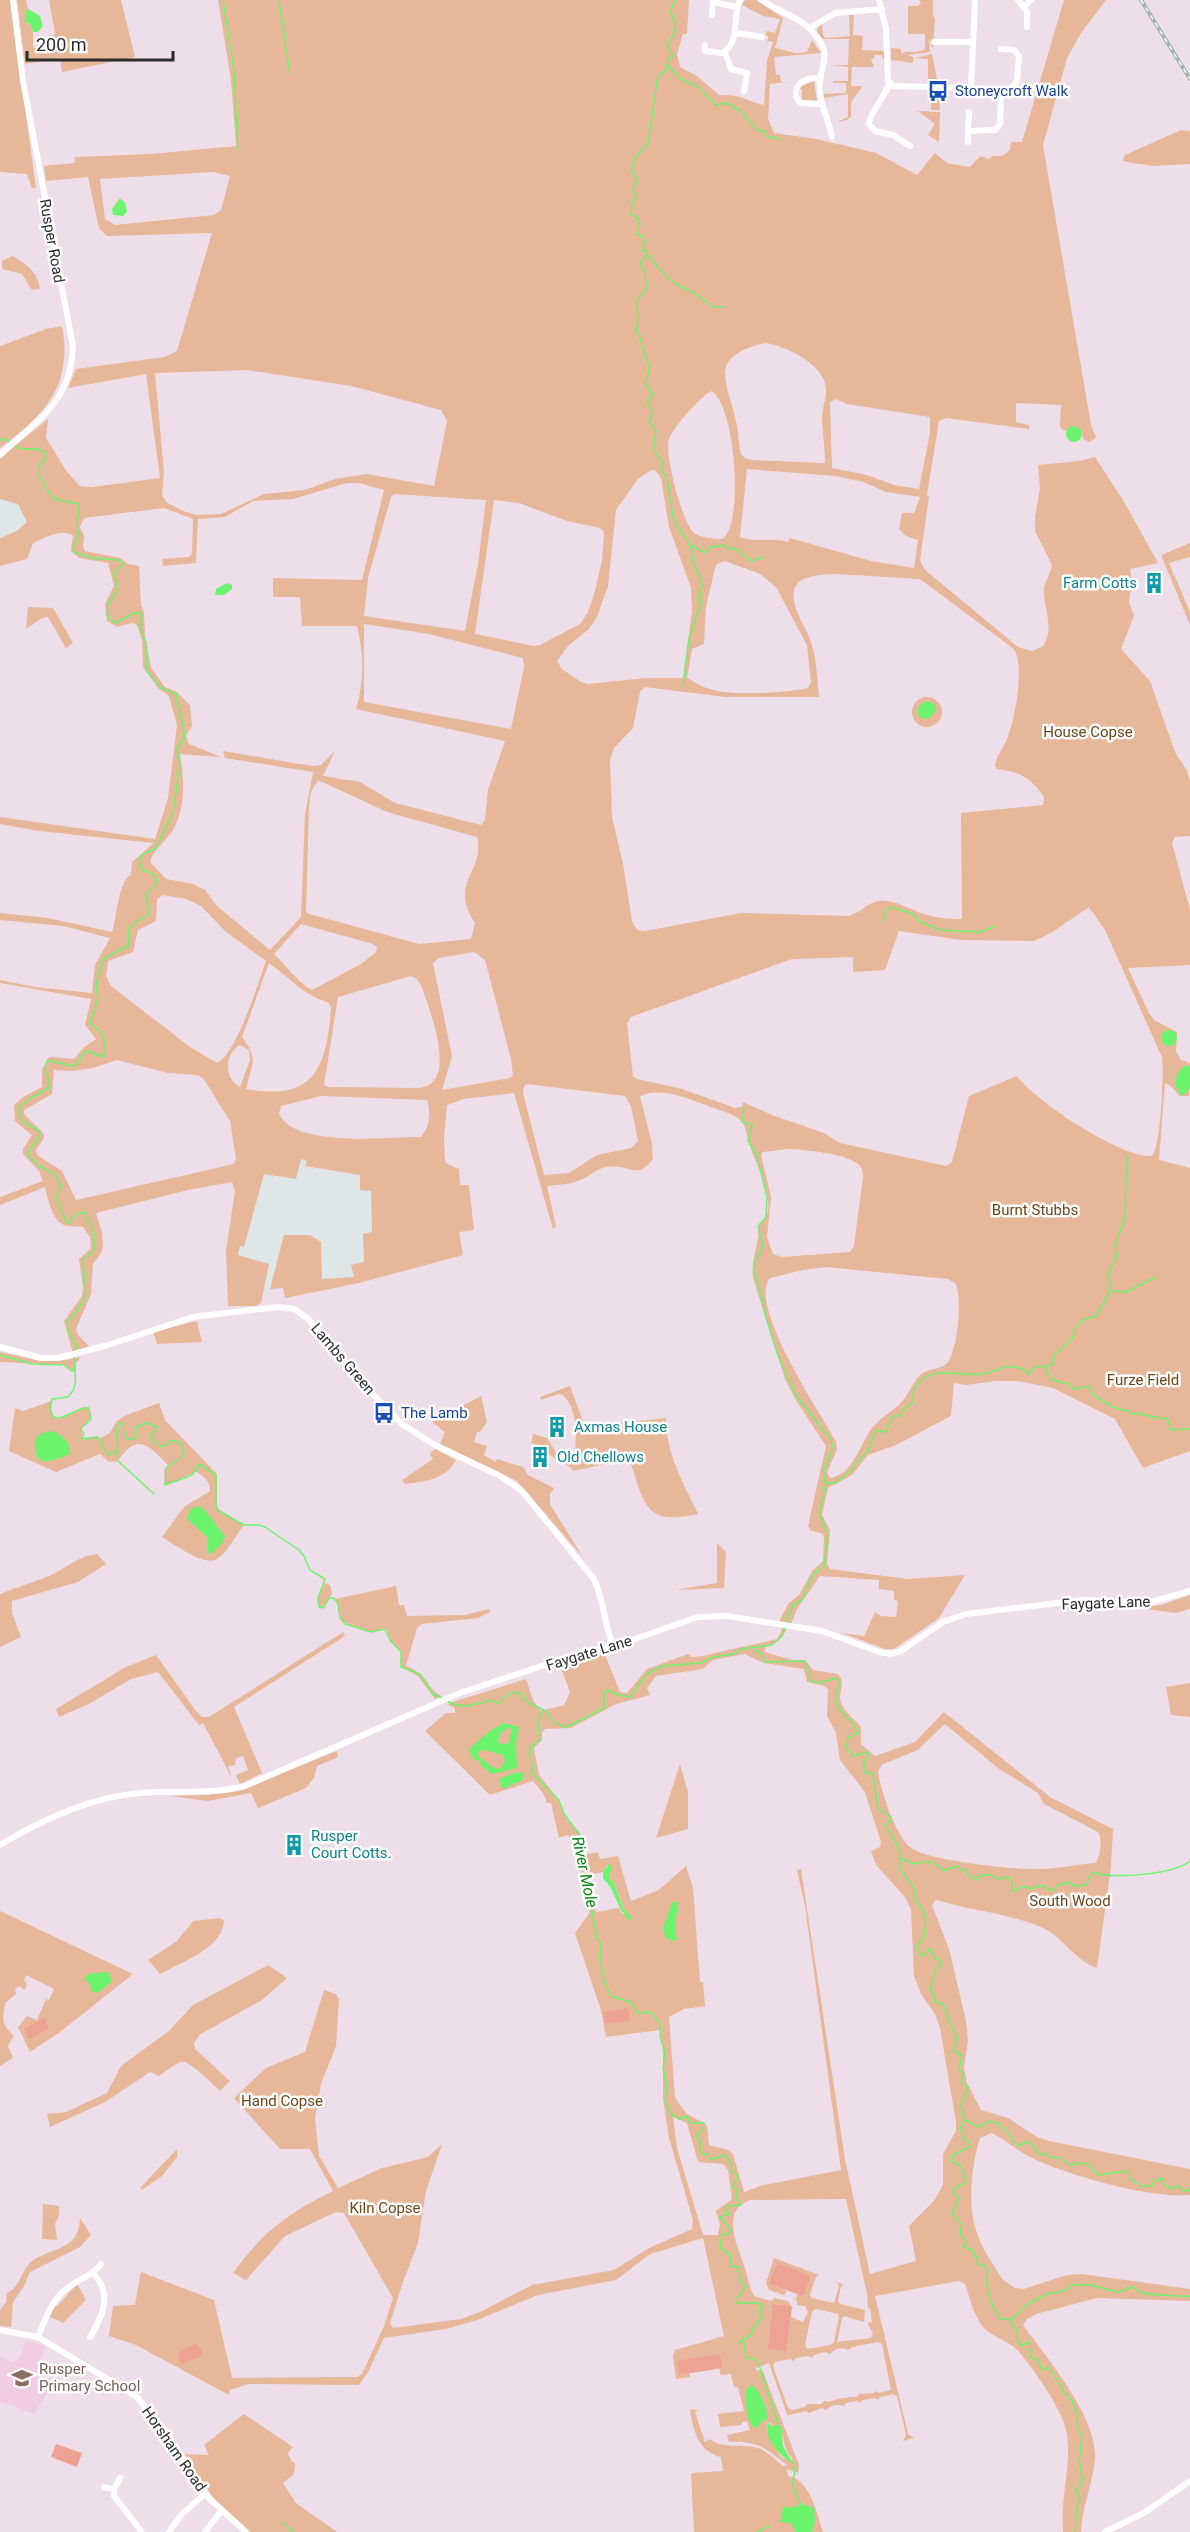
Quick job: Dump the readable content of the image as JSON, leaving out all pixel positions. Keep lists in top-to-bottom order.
{
  "streets": {
    "street": [
      "Rusper Road",
      "Lambs Green",
      "Faygate Lane",
      "Horsham Road"
    ]
  },
  "crossings": [
    ["Lambs Green", "Faygate Lane"]
  ],
  "water": ["River Mole"],
  "parks": [
    "House Copse",
    "Burnt Stubbs",
    "Furze Field",
    "South Wood",
    "Hand Copse",
    "Kiln Copse"
  ],
  "places": {
    "bus stop": ["Stoneycroft Walk", "The Lamb"],
    "building": [
      "Farm Cotts",
      "Axmas House",
      "Old Chellows",
      "Rusper Court Cotts."
    ],
    "school or university": ["Rusper Primary School"]
  },
  "scale_bar": "200 m"
}
